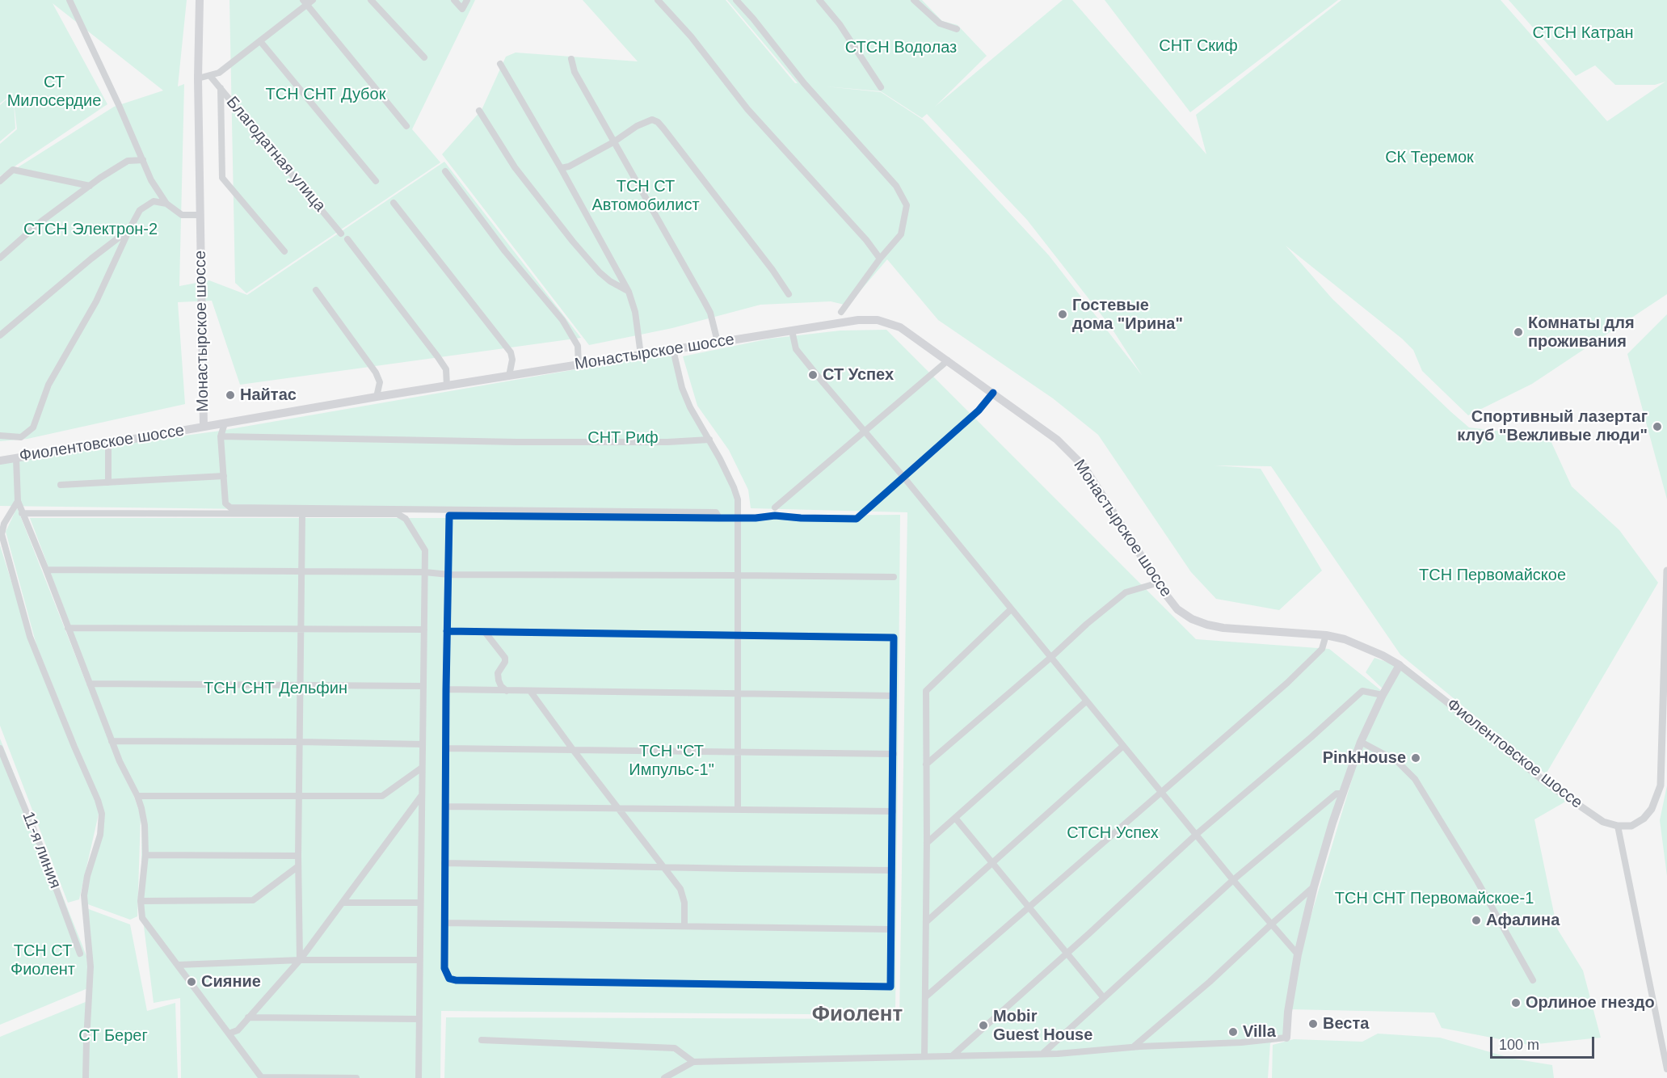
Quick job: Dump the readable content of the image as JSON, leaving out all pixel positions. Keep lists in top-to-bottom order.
{
  "streets": {
    "main road": ["Монастырское шоссе", "Фиолентовское шоссе"],
    "street": ["Благодатная улица", "11-я линия"]
  },
  "crossings": [
    ["Монастырское шоссе", "Фиолентовское шоссе"]
  ],
  "districts": ["Фиолент"],
  "parks": [
    "СТСН Катран",
    "СНТ Скиф",
    "СТСН Водолаз",
    "СТ Милосердие",
    "ТСН СНТ Дубок",
    "СК Теремок",
    "ТСН СТ Автомобилист",
    "СТСН Электрон-2",
    "СНТ Риф",
    "ТСН Первомайское",
    "ТСН СНТ Дельфин",
    "ТСН \"СТ Импульс-1\"",
    "СТСН Успех",
    "ТСН СНТ Первомайское-1",
    "ТСН СТ Фиолент",
    "СТ Берег"
  ],
  "places": [
    "Гостевые дома \"Ирина\"",
    "Комнаты для проживания",
    "СТ Успех",
    "Найтас",
    "Спортивный лазертаг клуб \"Вежливые люди\"",
    "PinkHouse",
    "Афалина",
    "Сияние",
    "Орлиное гнездо",
    "Веста",
    "Mobir Guest House",
    "Villa"
  ],
  "scale_bar": "100 m"
}
